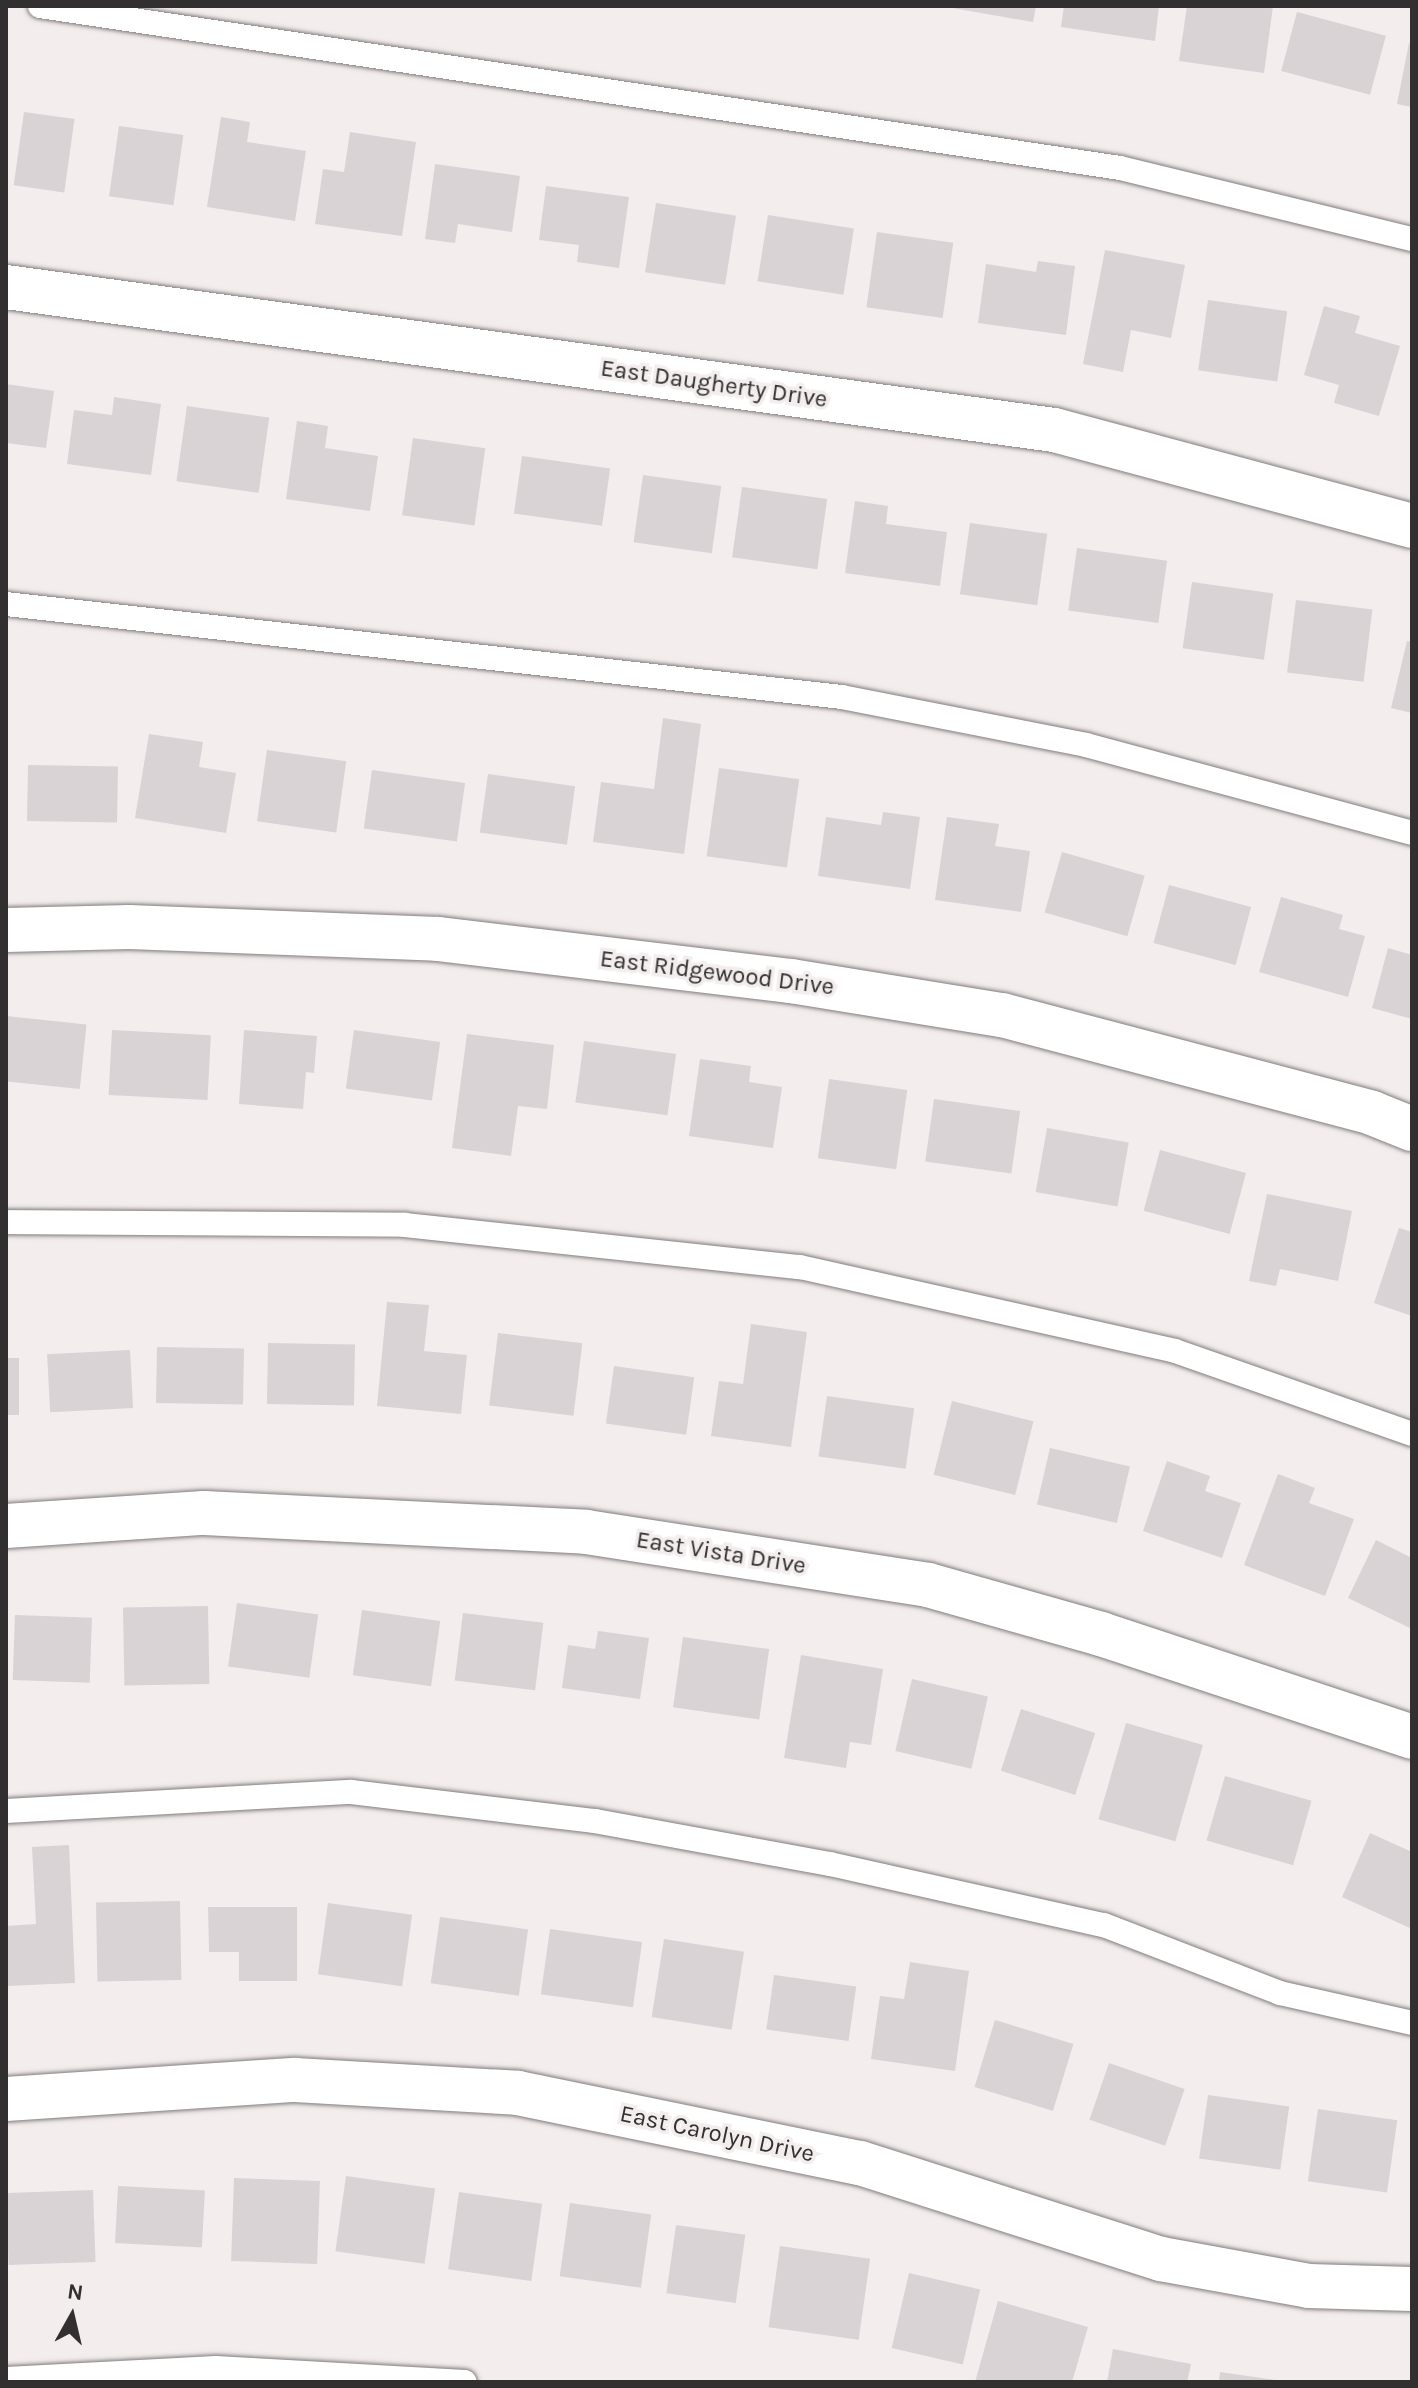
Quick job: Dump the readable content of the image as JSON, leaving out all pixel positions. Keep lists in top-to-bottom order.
{
  "streets": {
    "street": [
      "East Daugherty Drive",
      "East Ridgewood Drive",
      "East Vista Drive",
      "East Carolyn Drive"
    ]
  },
  "north": "top"
}
